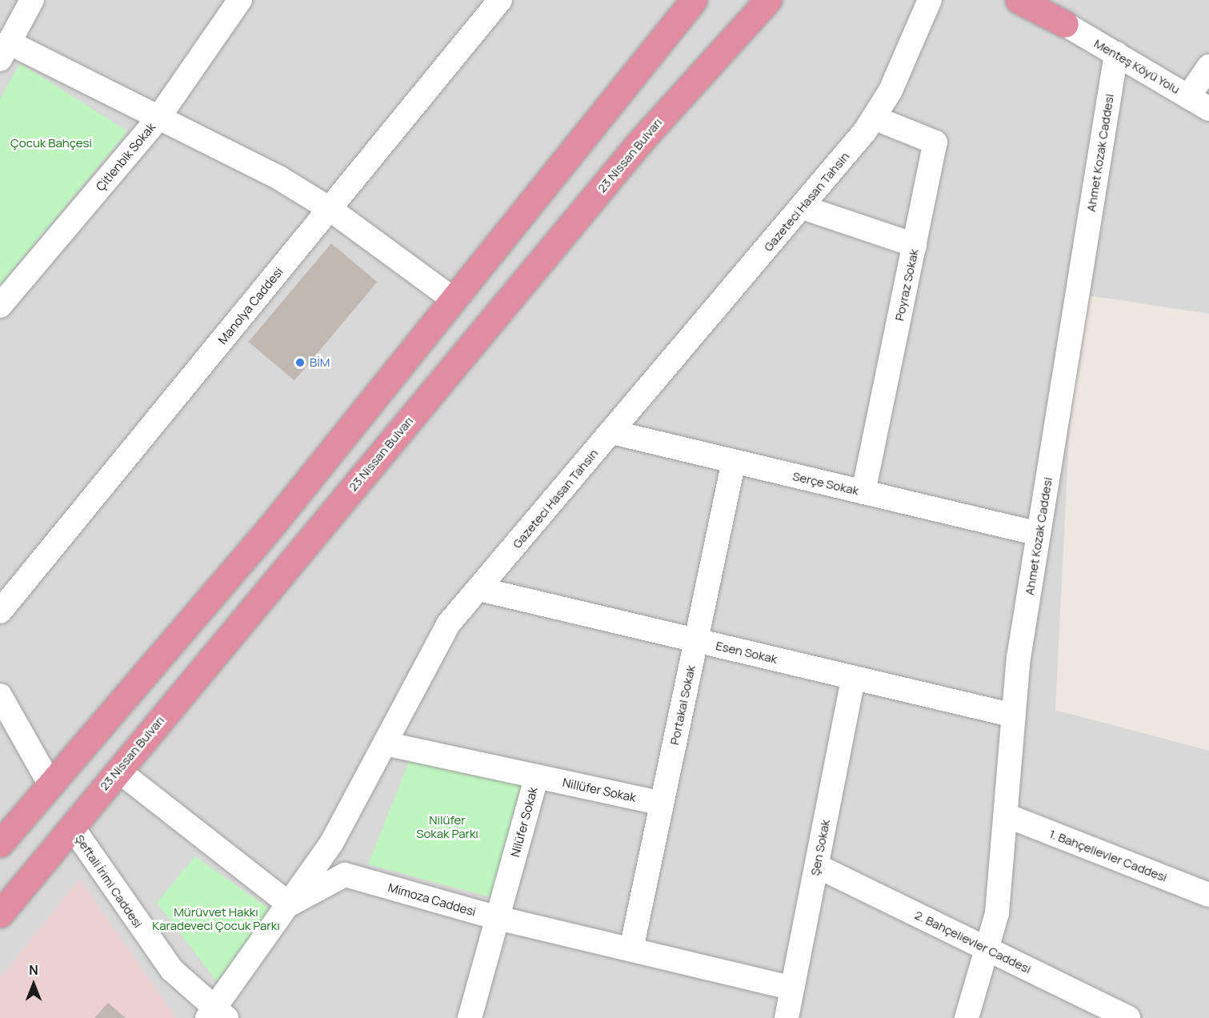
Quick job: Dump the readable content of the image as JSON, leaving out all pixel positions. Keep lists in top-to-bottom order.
{
  "streets": {
    "highway": ["23 Nissan Bulvarı"],
    "street": [
      "Menteş Köyü Yolu",
      "Ahmet Kozak Caddesi",
      "Çitlenbik Sokak",
      "Gazeteci Hasan Tahsin",
      "Poyraz Sokak",
      "Manolya Caddesi",
      "Serçe Sokak",
      "Esen Sokak",
      "Portakal Sokak",
      "Nillüfer Sokak",
      "Nilüfer Sokak",
      "Şen Sokak",
      "1. Bahçelievler Caddesi",
      "Şeftali İrimi Caddesi",
      "Mimoza Caddesi",
      "2. Bahçelievler Caddesi"
    ]
  },
  "crossings": [
    ["Menteş Köyü Yolu", "Ahmet Kozak Caddesi"],
    ["Ahmet Kozak Caddesi", "Serçe Sokak"],
    ["Ahmet Kozak Caddesi", "Esen Sokak"],
    ["Ahmet Kozak Caddesi", "1. Bahçelievler Caddesi"],
    ["Ahmet Kozak Caddesi", "2. Bahçelievler Caddesi"],
    ["23 Nissan Bulvarı", "Şeftali İrimi Caddesi"],
    ["Gazeteci Hasan Tahsin", "Poyraz Sokak"],
    ["Gazeteci Hasan Tahsin", "Serçe Sokak"],
    ["Gazeteci Hasan Tahsin", "Esen Sokak"],
    ["Gazeteci Hasan Tahsin", "Nilüfer Sokak"],
    ["Gazeteci Hasan Tahsin", "Şeftali İrimi Caddesi"],
    ["Gazeteci Hasan Tahsin", "Mimoza Caddesi"],
    ["Poyraz Sokak", "Serçe Sokak"],
    ["Serçe Sokak", "Portakal Sokak"],
    ["Esen Sokak", "Portakal Sokak"],
    ["Esen Sokak", "Şen Sokak"],
    ["Portakal Sokak", "Nillüfer Sokak"],
    ["Portakal Sokak", "Mimoza Caddesi"],
    ["Nillüfer Sokak", "Nilüfer Sokak"],
    ["Nilüfer Sokak", "Mimoza Caddesi"],
    ["Şen Sokak", "Mimoza Caddesi"],
    ["Şen Sokak", "2. Bahçelievler Caddesi"]
  ],
  "parks": ["Çocuk Bahçesi", "Nilüfer Sokak Parkı", "Mürüvvet Hakkı Karadeveci Çocuk Parkı"],
  "places": ["BİM"],
  "north": "top"
}
